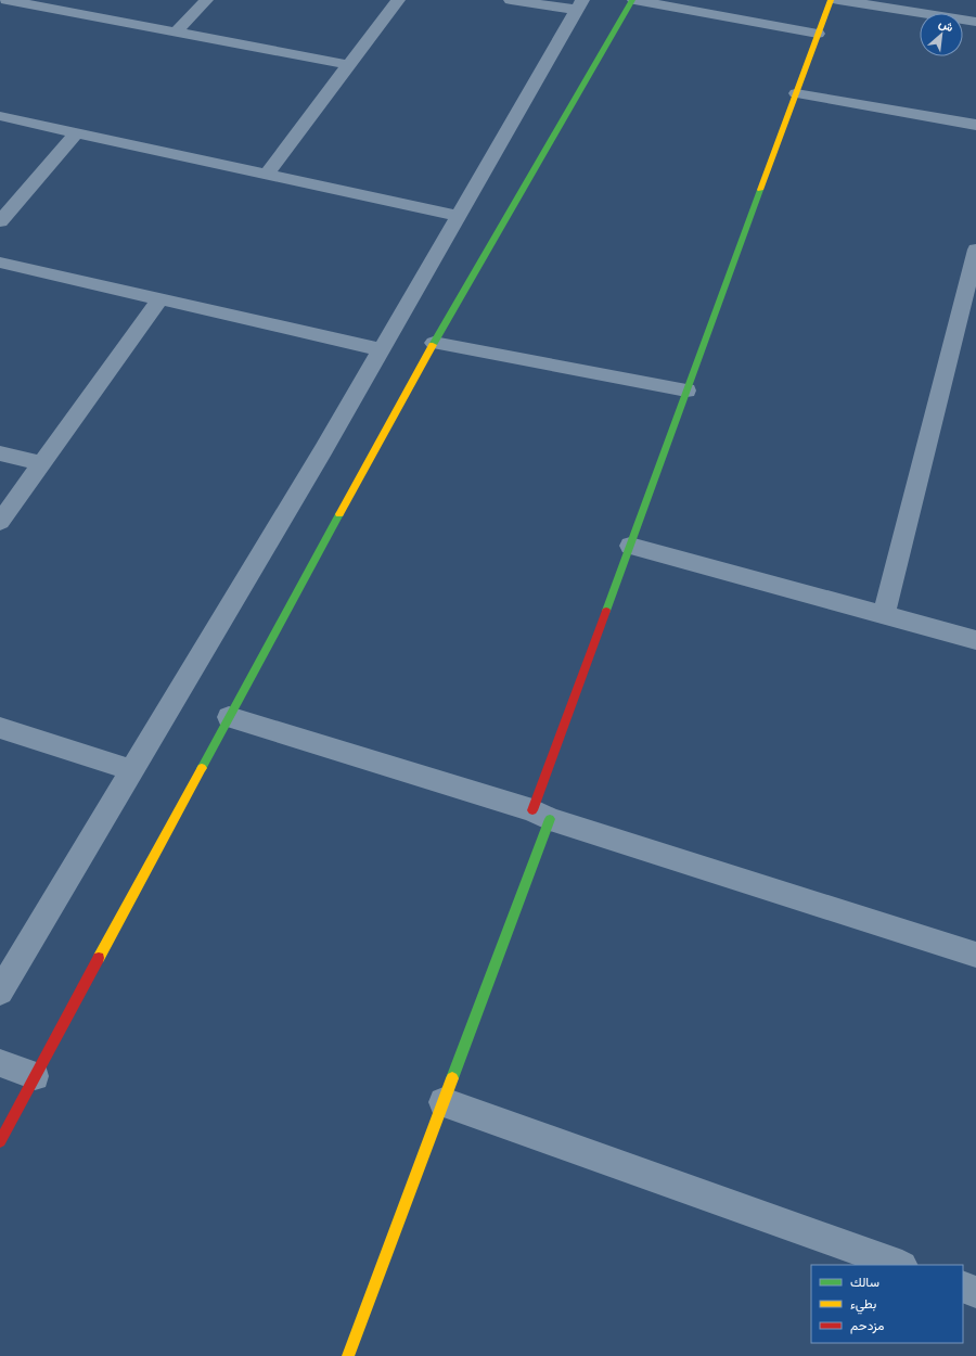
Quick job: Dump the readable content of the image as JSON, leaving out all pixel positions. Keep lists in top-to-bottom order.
{
  "legend": ["سالك", "بطيء", "مزدحم"],
  "north": "top right"
}
